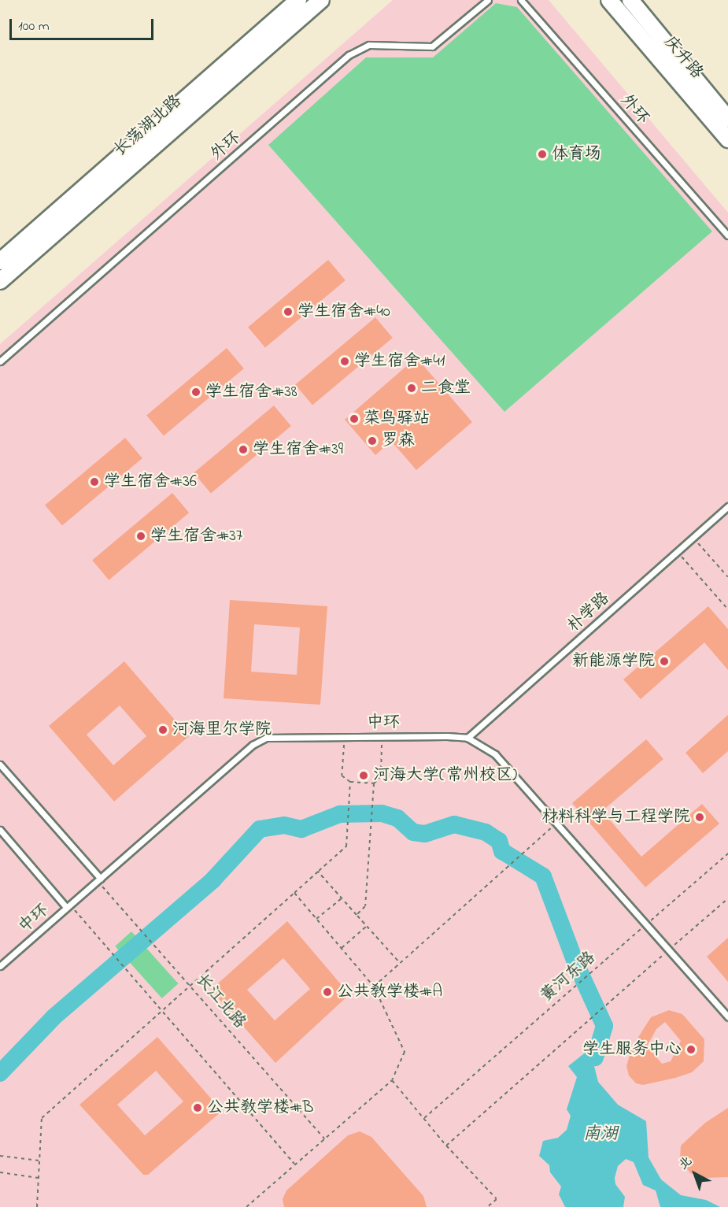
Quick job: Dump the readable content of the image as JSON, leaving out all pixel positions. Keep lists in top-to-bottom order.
{
  "streets": {
    "main road": ["庆升路", "长荡湖北路"],
    "lane": ["外环", "朴学路", "中环"],
    "path": ["黄河东路", "长江北路"]
  },
  "crossings": [
    ["朴学路", "中环"],
    ["中环", "黄河东路"],
    ["中环", "长江北路"]
  ],
  "water": ["南湖"],
  "places": [
    "体育场",
    "学生宿舍#40",
    "学生宿舍#41",
    "二食堂",
    "学生宿舍#38",
    "菜鸟驿站",
    "罗森",
    "学生宿舍#39",
    "学生宿舍#36",
    "学生宿舍#37",
    "新能源学院",
    "河海里尔学院",
    "河海大学(常州校区)",
    "材料科学与工程学院",
    "公共教学楼#A",
    "学生服务中心",
    "公共教学楼#B"
  ],
  "scale_bar": "100 m",
  "north": "top left"
}
